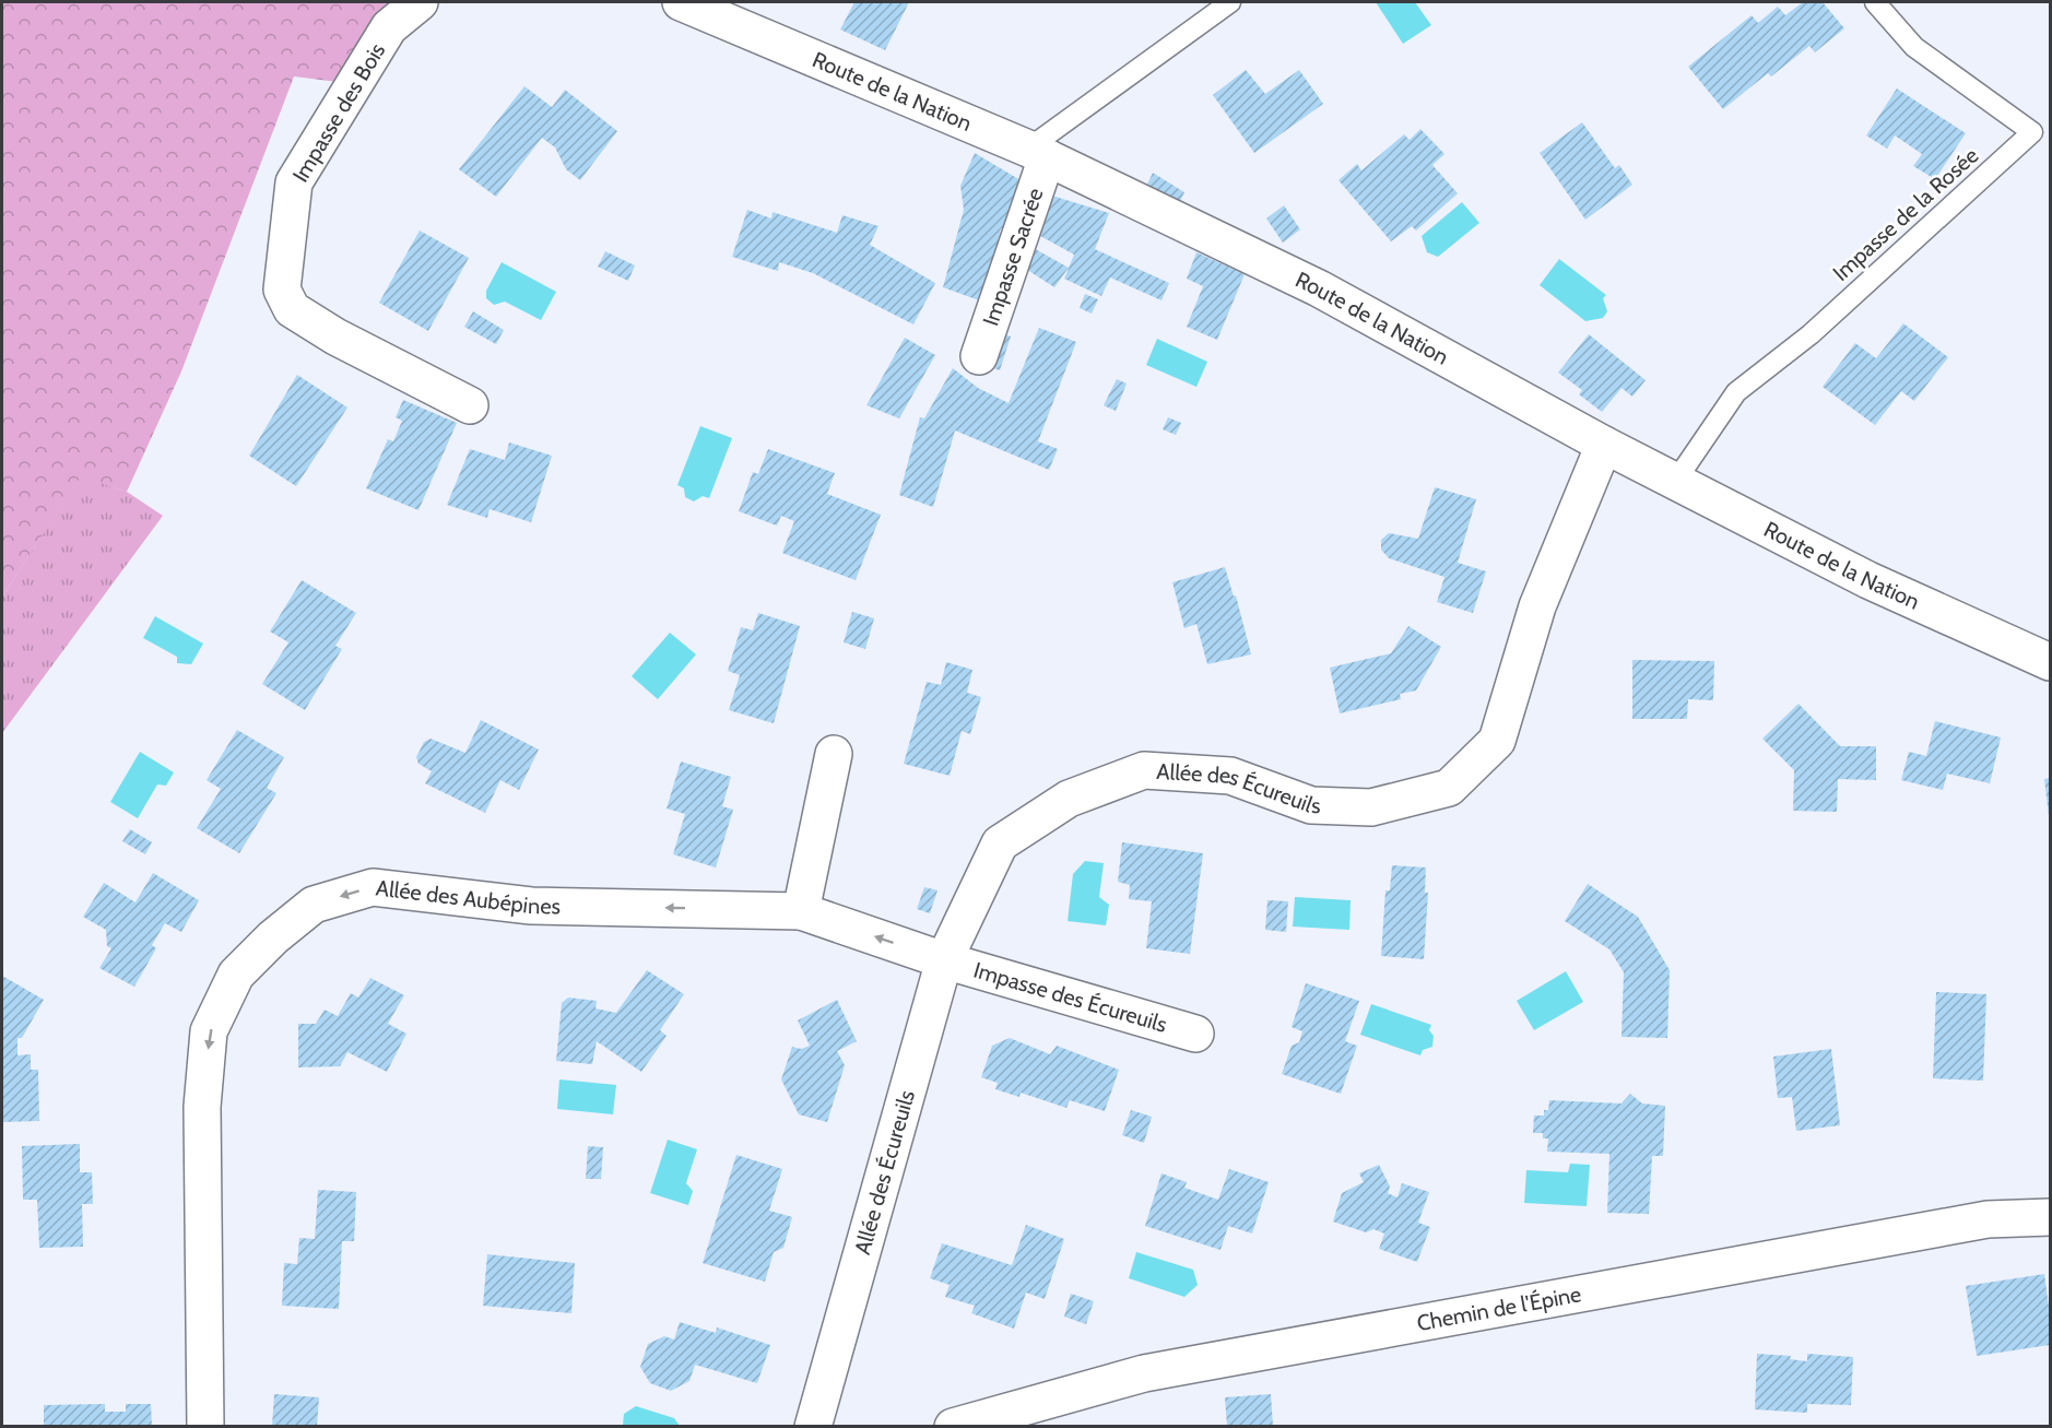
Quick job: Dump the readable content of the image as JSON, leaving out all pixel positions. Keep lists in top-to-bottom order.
{
  "streets": {
    "street": [
      "Route de la Nation",
      "Impasse des Bois",
      "Impasse Sacrée",
      "Allée des Écureuils",
      "Allée des Aubépines",
      "Impasse des Écureuils",
      "Chemin de l'Épine"
    ],
    "lane": ["Impasse de la Rosée"]
  },
  "crossings": [
    ["Route de la Nation", "Impasse de la Rosée"],
    ["Route de la Nation", "Impasse Sacrée"],
    ["Route de la Nation", "Allée des Écureuils"],
    ["Allée des Écureuils", "Allée des Aubépines"],
    ["Allée des Écureuils", "Impasse des Écureuils"],
    ["Allée des Aubépines", "Impasse des Écureuils"]
  ]
}
